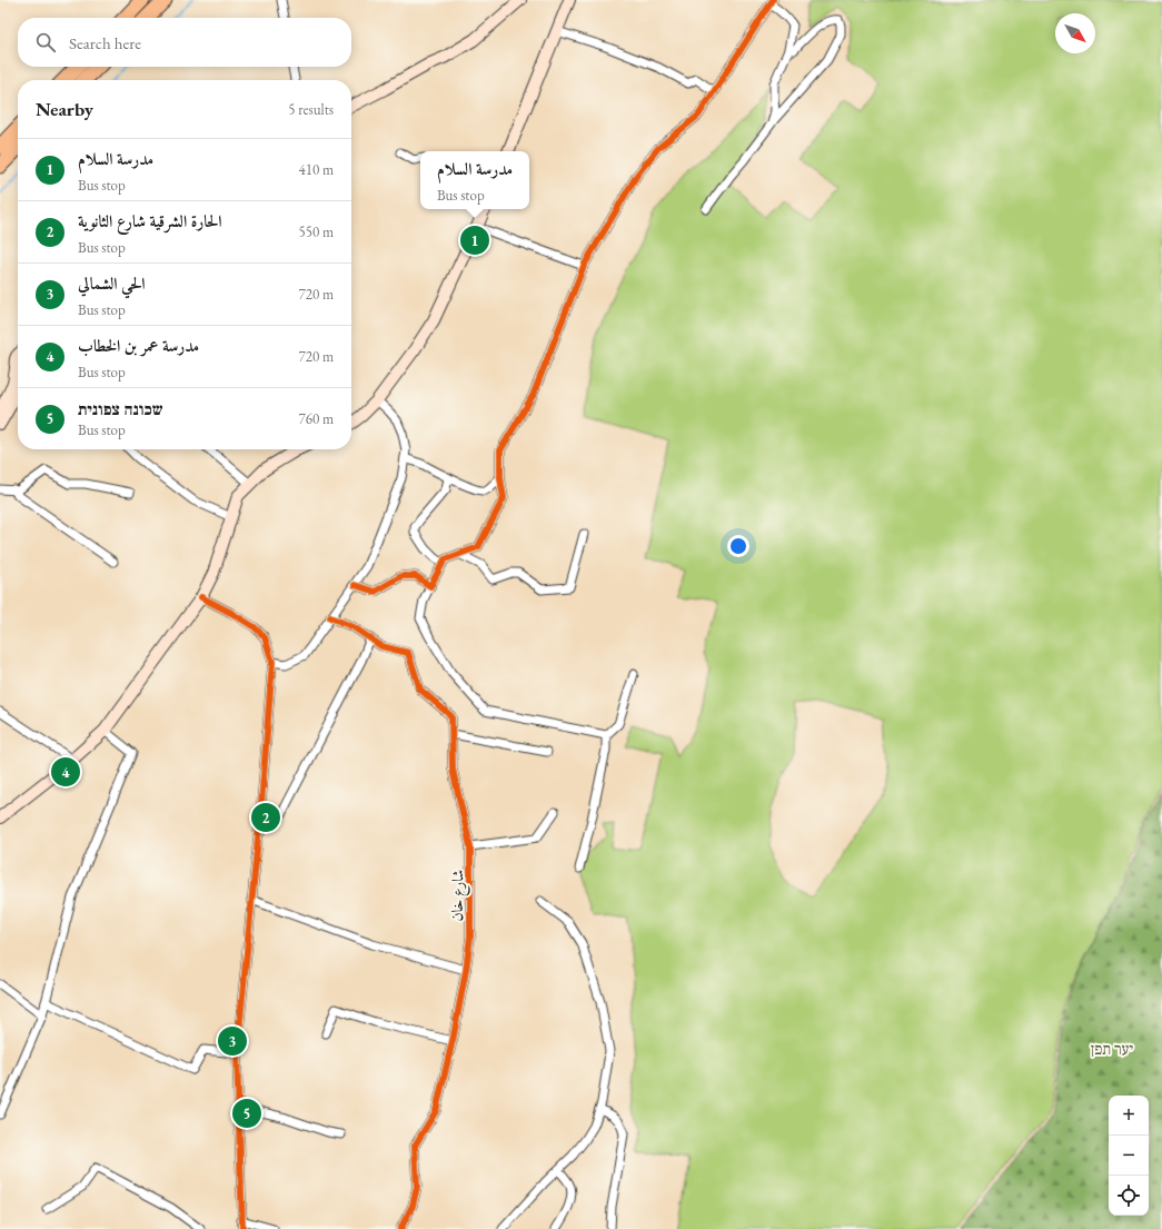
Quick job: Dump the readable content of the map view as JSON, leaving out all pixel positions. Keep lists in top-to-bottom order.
{
  "streets": {
    "street": ["شارع خان"]
  },
  "parks": ["יער תפן"],
  "north": "bottom right",
  "page": {
    "search": "Search here",
    "heading": ["Nearby", "5 results"],
    "list": [
      {
        "mark": "1",
        "name": "مدرسة السلام",
        "note": "Bus stop",
        "value": "410 m"
      },
      {
        "mark": "2",
        "name": "الحارة الشرقية شارع الثانوية",
        "note": "Bus stop",
        "value": "550 m"
      },
      {
        "mark": "3",
        "name": "الحي الشمالي",
        "note": "Bus stop",
        "value": "720 m"
      },
      {
        "mark": "4",
        "name": "مدرسة عمر بن الخطاب",
        "note": "Bus stop",
        "value": "720 m"
      },
      {
        "mark": "5",
        "name": "שכונה צפונית",
        "note": "Bus stop",
        "value": "760 m"
      }
    ],
    "popup": ["مدرسة السلام", "Bus stop"],
    "pins": [
      "1",
      "4",
      "2",
      "3",
      "5"
    ],
    "map_buttons": ["+", "−"]
  }
}
